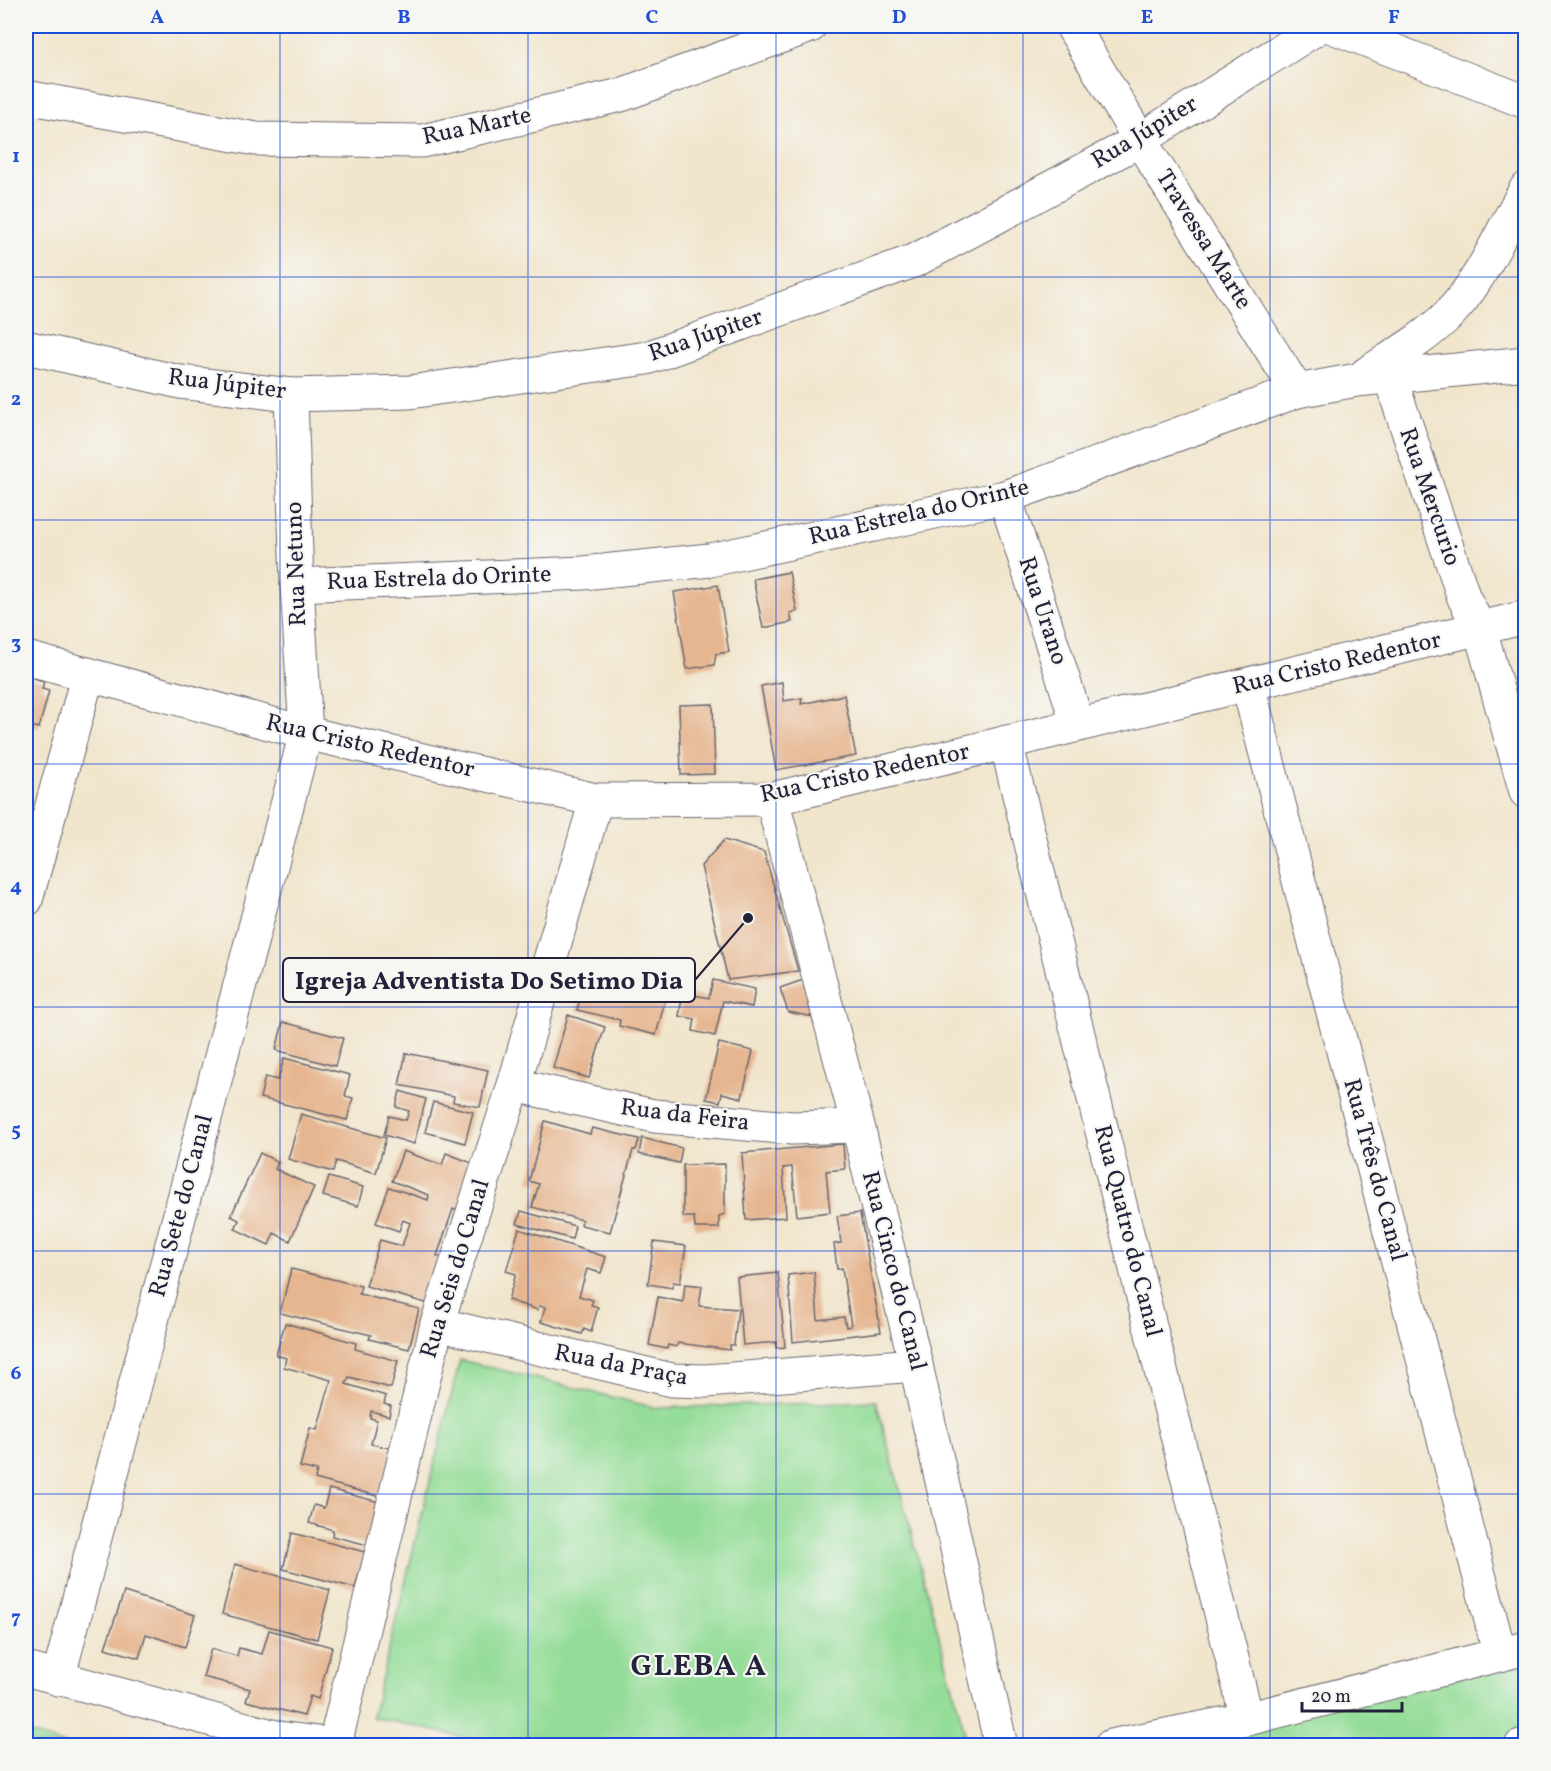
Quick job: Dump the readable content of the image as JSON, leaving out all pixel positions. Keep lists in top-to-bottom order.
{
  "streets": {
    "street": [
      "Rua Marte",
      "Rua Júpiter",
      "Travessa Marte",
      "Rua Mercurio",
      "Rua Estrela do Orinte",
      "Rua Netuno",
      "Rua Urano",
      "Rua Cristo Redentor",
      "Rua da Feira",
      "Rua Três do Canal",
      "Rua Sete do Canal",
      "Rua Quatro do Canal",
      "Rua Seis do Canal",
      "Rua Cinco do Canal",
      "Rua da Praça"
    ]
  },
  "crossings": [
    ["Rua Júpiter", "Travessa Marte"],
    ["Rua Júpiter", "Rua Netuno"],
    ["Travessa Marte", "Rua Estrela do Orinte"],
    ["Rua Mercurio", "Rua Estrela do Orinte"],
    ["Rua Mercurio", "Rua Cristo Redentor"],
    ["Rua Estrela do Orinte", "Rua Netuno"],
    ["Rua Estrela do Orinte", "Rua Urano"],
    ["Rua Netuno", "Rua Cristo Redentor"],
    ["Rua Netuno", "Rua Sete do Canal"],
    ["Rua Urano", "Rua Cristo Redentor"],
    ["Rua Cristo Redentor", "Rua Três do Canal"],
    ["Rua Cristo Redentor", "Rua Sete do Canal"],
    ["Rua Cristo Redentor", "Rua Quatro do Canal"],
    ["Rua Cristo Redentor", "Rua Seis do Canal"],
    ["Rua Cristo Redentor", "Rua Cinco do Canal"],
    ["Rua da Feira", "Rua Seis do Canal"],
    ["Rua da Feira", "Rua Cinco do Canal"],
    ["Rua Seis do Canal", "Rua da Praça"],
    ["Rua Cinco do Canal", "Rua da Praça"]
  ],
  "districts": ["GLEBA A"],
  "places": ["Igreja Adventista Do Setimo Dia"],
  "scale_bar": "20 m",
  "grid": {
    "columns": [
      "A",
      "B",
      "C",
      "D",
      "E",
      "F"
    ],
    "rows": [
      "1",
      "2",
      "3",
      "4",
      "5",
      "6",
      "7"
    ]
  }
}
